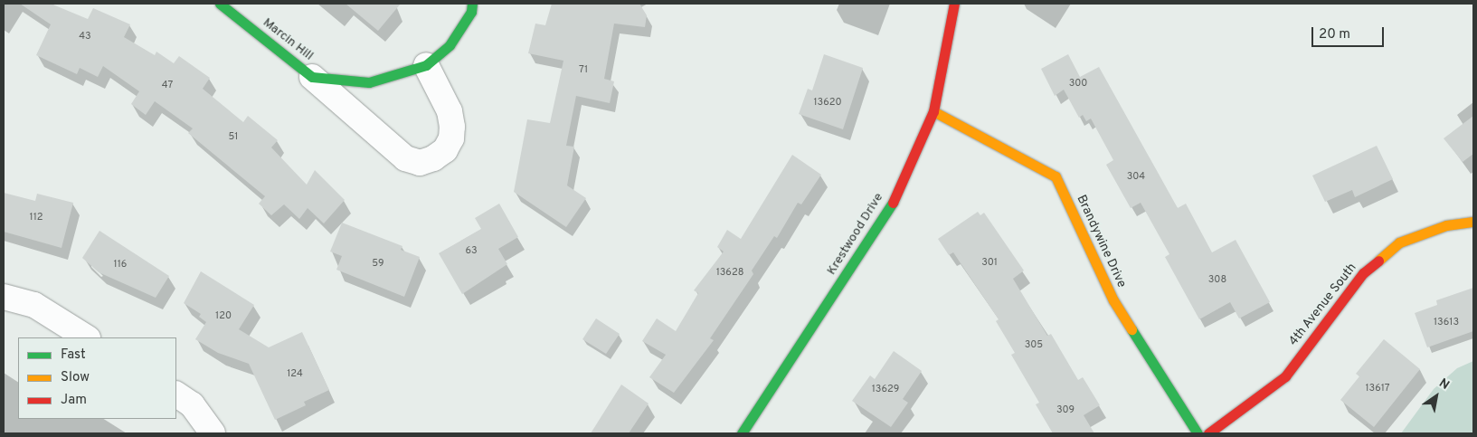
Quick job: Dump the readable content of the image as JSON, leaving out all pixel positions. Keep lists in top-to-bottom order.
{
  "streets": {
    "street": [
      "Marcin Hill",
      "Krestwood Drive",
      "Brandywine Drive",
      "4th Avenue South"
    ]
  },
  "crossings": [
    ["Krestwood Drive", "Brandywine Drive"]
  ],
  "house_numbers": [
    "43",
    "71",
    "300",
    "47",
    "13620",
    "51",
    "304",
    "112",
    "63",
    "301",
    "59",
    "116",
    "13628",
    "308",
    "120",
    "13613",
    "305",
    "124",
    "13617",
    "13629",
    "309"
  ],
  "legend": ["Fast", "Slow", "Jam"],
  "scale_bar": "20 m",
  "north": "top right"
}
